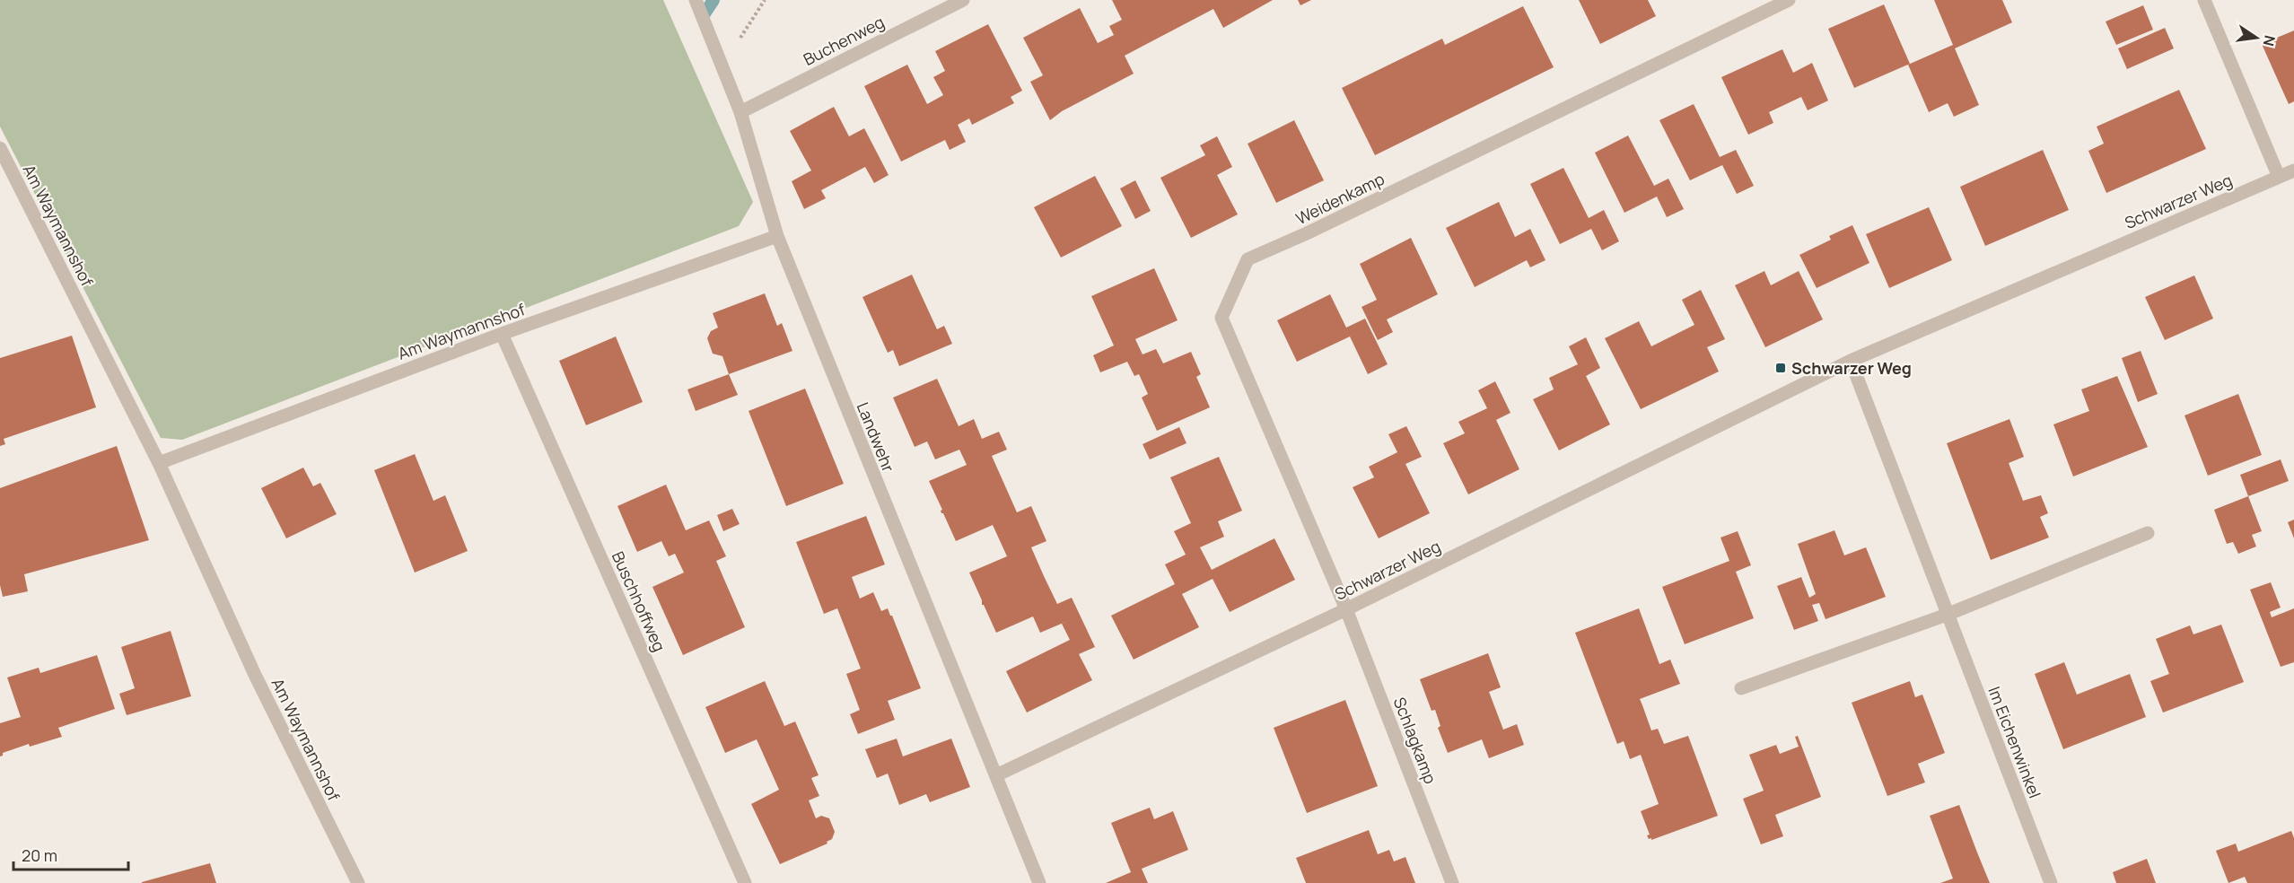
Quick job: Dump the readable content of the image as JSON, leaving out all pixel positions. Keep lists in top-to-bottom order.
{
  "streets": {
    "street": [
      "Buchenweg",
      "Weidenkamp",
      "Schwarzer Weg",
      "Am Waymannshof",
      "Landwehr",
      "Buschhoffweg",
      "Schlagkamp",
      "Im Eichenwinkel"
    ]
  },
  "crossings": [
    ["Buchenweg", "Landwehr"],
    ["Weidenkamp", "Schwarzer Weg"],
    ["Weidenkamp", "Schlagkamp"],
    ["Schwarzer Weg", "Landwehr"],
    ["Schwarzer Weg", "Schlagkamp"],
    ["Schwarzer Weg", "Im Eichenwinkel"],
    ["Am Waymannshof", "Landwehr"],
    ["Am Waymannshof", "Buschhoffweg"]
  ],
  "places": {
    "transit": ["Schwarzer Weg"]
  },
  "scale_bar": "20 m",
  "north": "right"
}
